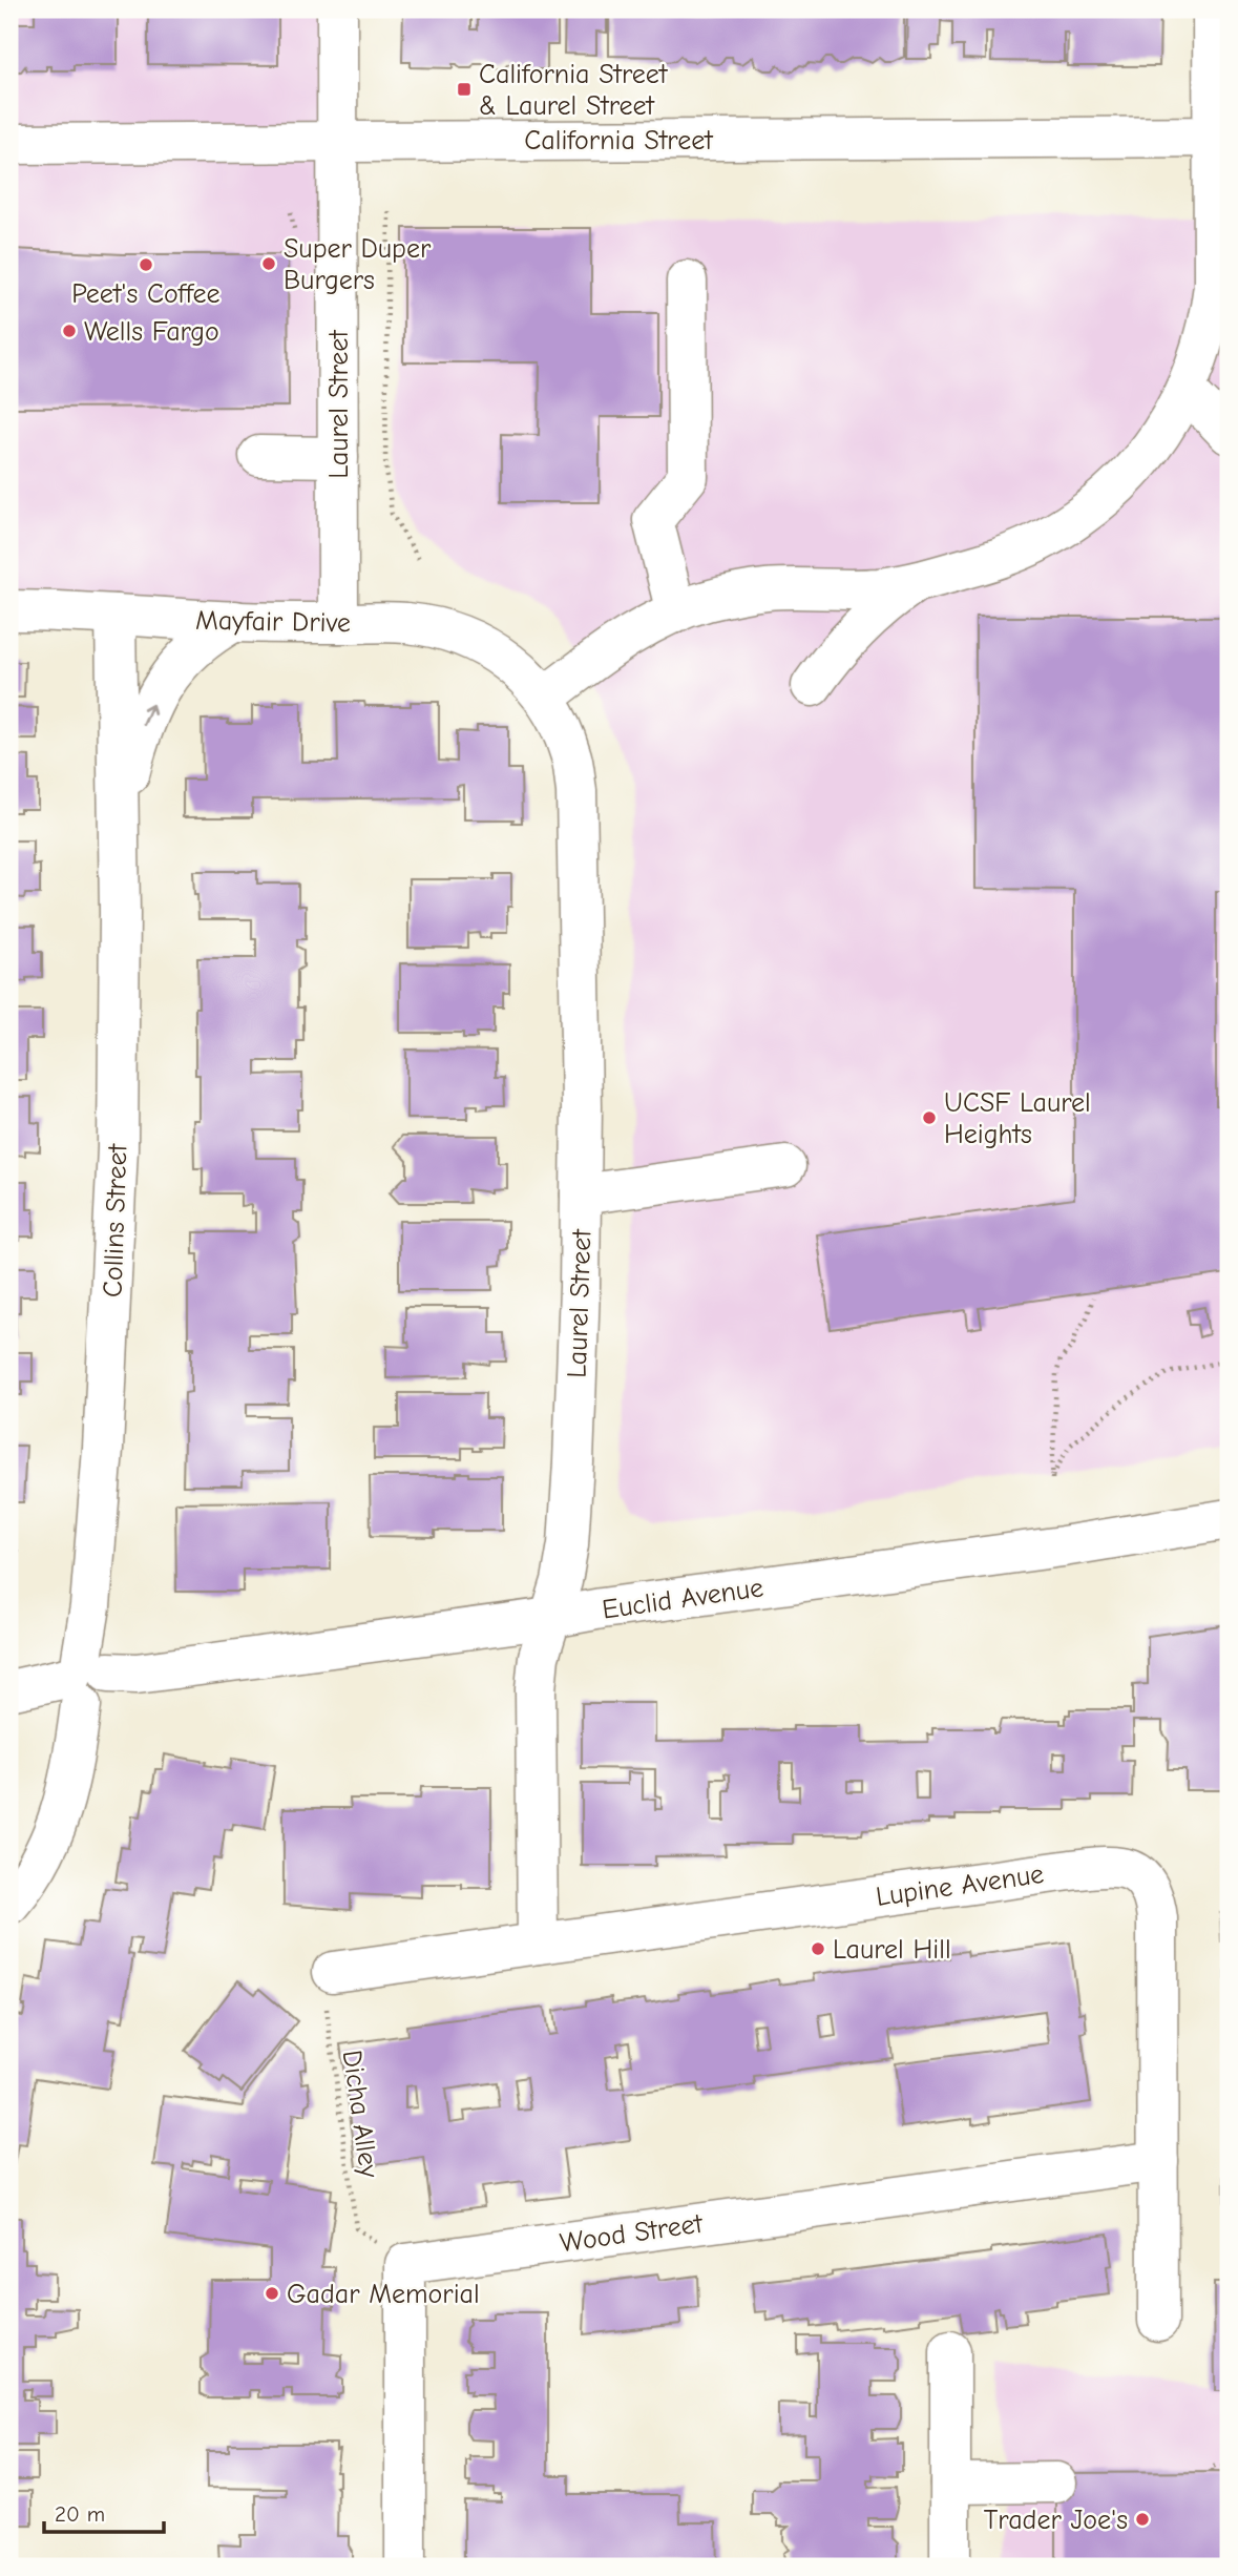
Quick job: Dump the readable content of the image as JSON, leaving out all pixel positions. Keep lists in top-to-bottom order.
{
  "streets": {
    "street": [
      "California Street",
      "Laurel Street",
      "Mayfair Drive",
      "Collins Street",
      "Euclid Avenue",
      "Lupine Avenue",
      "Wood Street"
    ],
    "path": ["Dicha Alley"]
  },
  "crossings": [
    ["California Street", "Laurel Street"],
    ["Laurel Street", "Mayfair Drive"],
    ["Laurel Street", "Euclid Avenue"],
    ["Laurel Street", "Lupine Avenue"],
    ["Mayfair Drive", "Collins Street"],
    ["Collins Street", "Euclid Avenue"],
    ["Lupine Avenue", "Dicha Alley"],
    ["Lupine Avenue", "Wood Street"],
    ["Dicha Alley", "Wood Street"]
  ],
  "places": {
    "transit": ["California Street & Laurel Street"],
    "other": [
      "Super Duper Burgers",
      "Peet's Coffee",
      "Wells Fargo",
      "UCSF Laurel Heights",
      "Laurel Hill",
      "Gadar Memorial",
      "Trader Joe's"
    ]
  },
  "scale_bar": "20 m"
}
